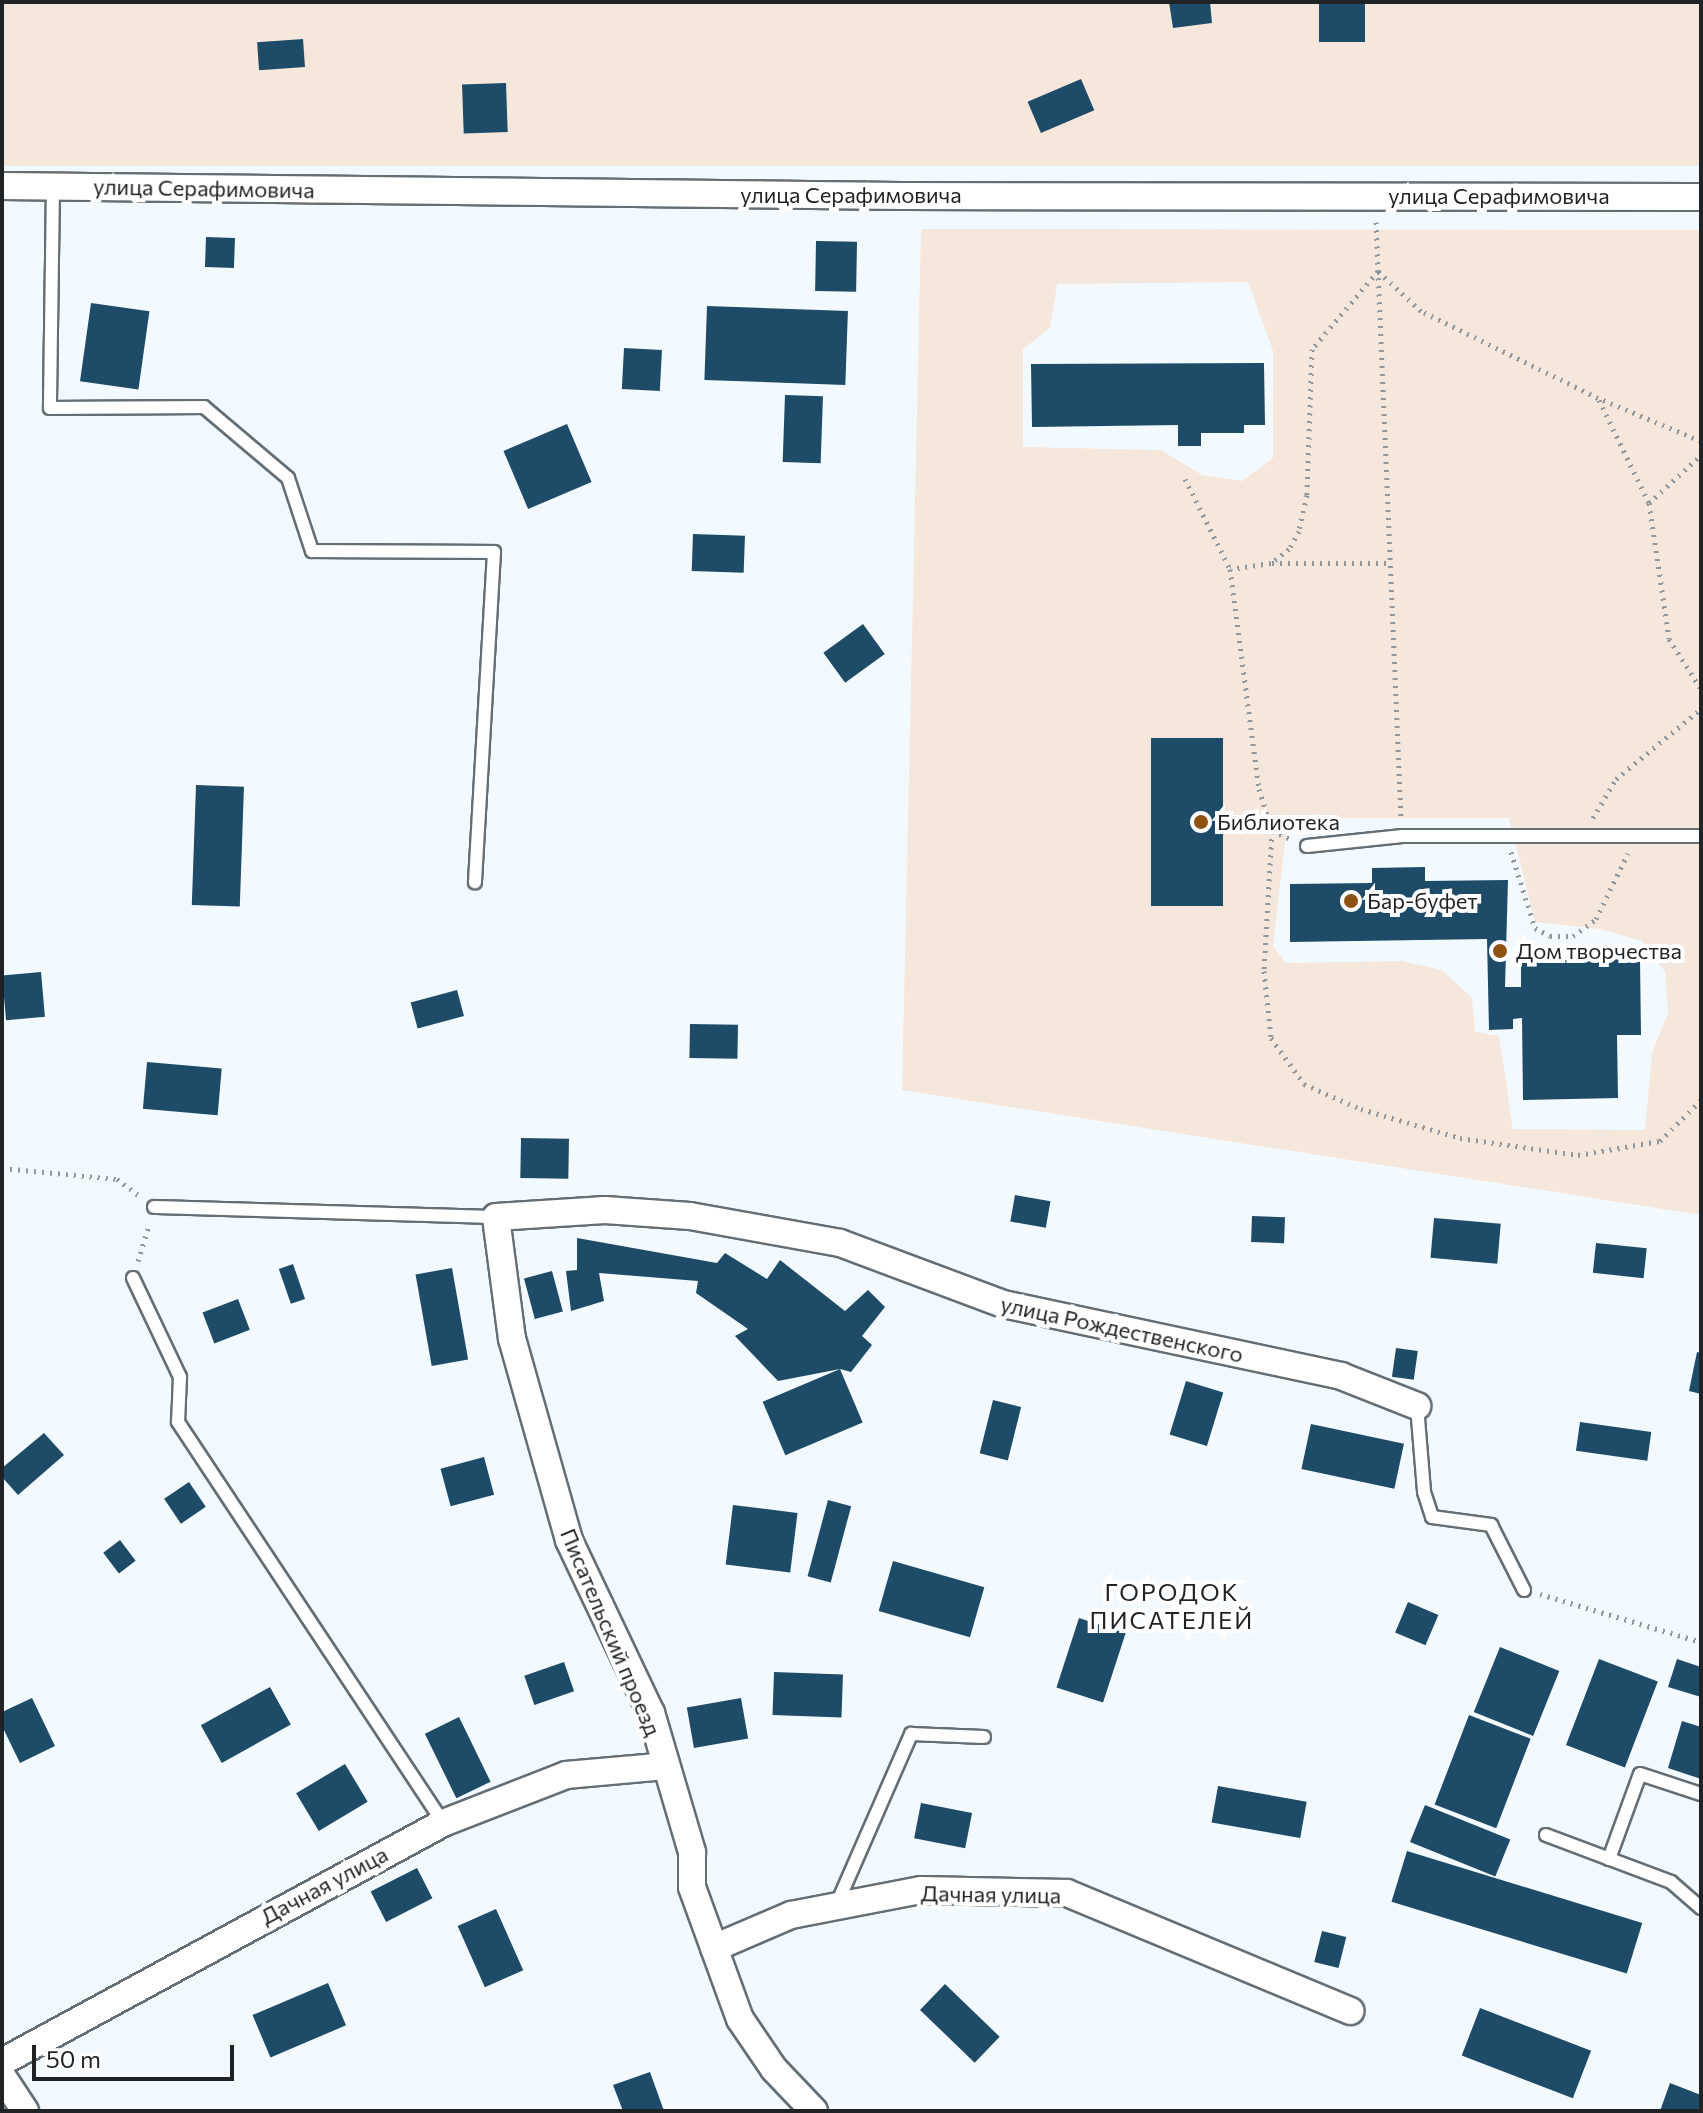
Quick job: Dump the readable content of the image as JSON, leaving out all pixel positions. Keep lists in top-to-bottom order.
{
  "streets": {
    "street": [
      "улица Серафимовича",
      "улица Рождественского",
      "Писательский проезд",
      "Дачная улица"
    ]
  },
  "crossings": [
    ["улица Рождественского", "Писательский проезд"],
    ["Писательский проезд", "Дачная улица"]
  ],
  "districts": ["ГОРОДОК ПИСАТЕЛЕЙ"],
  "places": ["Библиотека", "Бар-буфет", "Дом творчества"],
  "scale_bar": "50 m"
}
